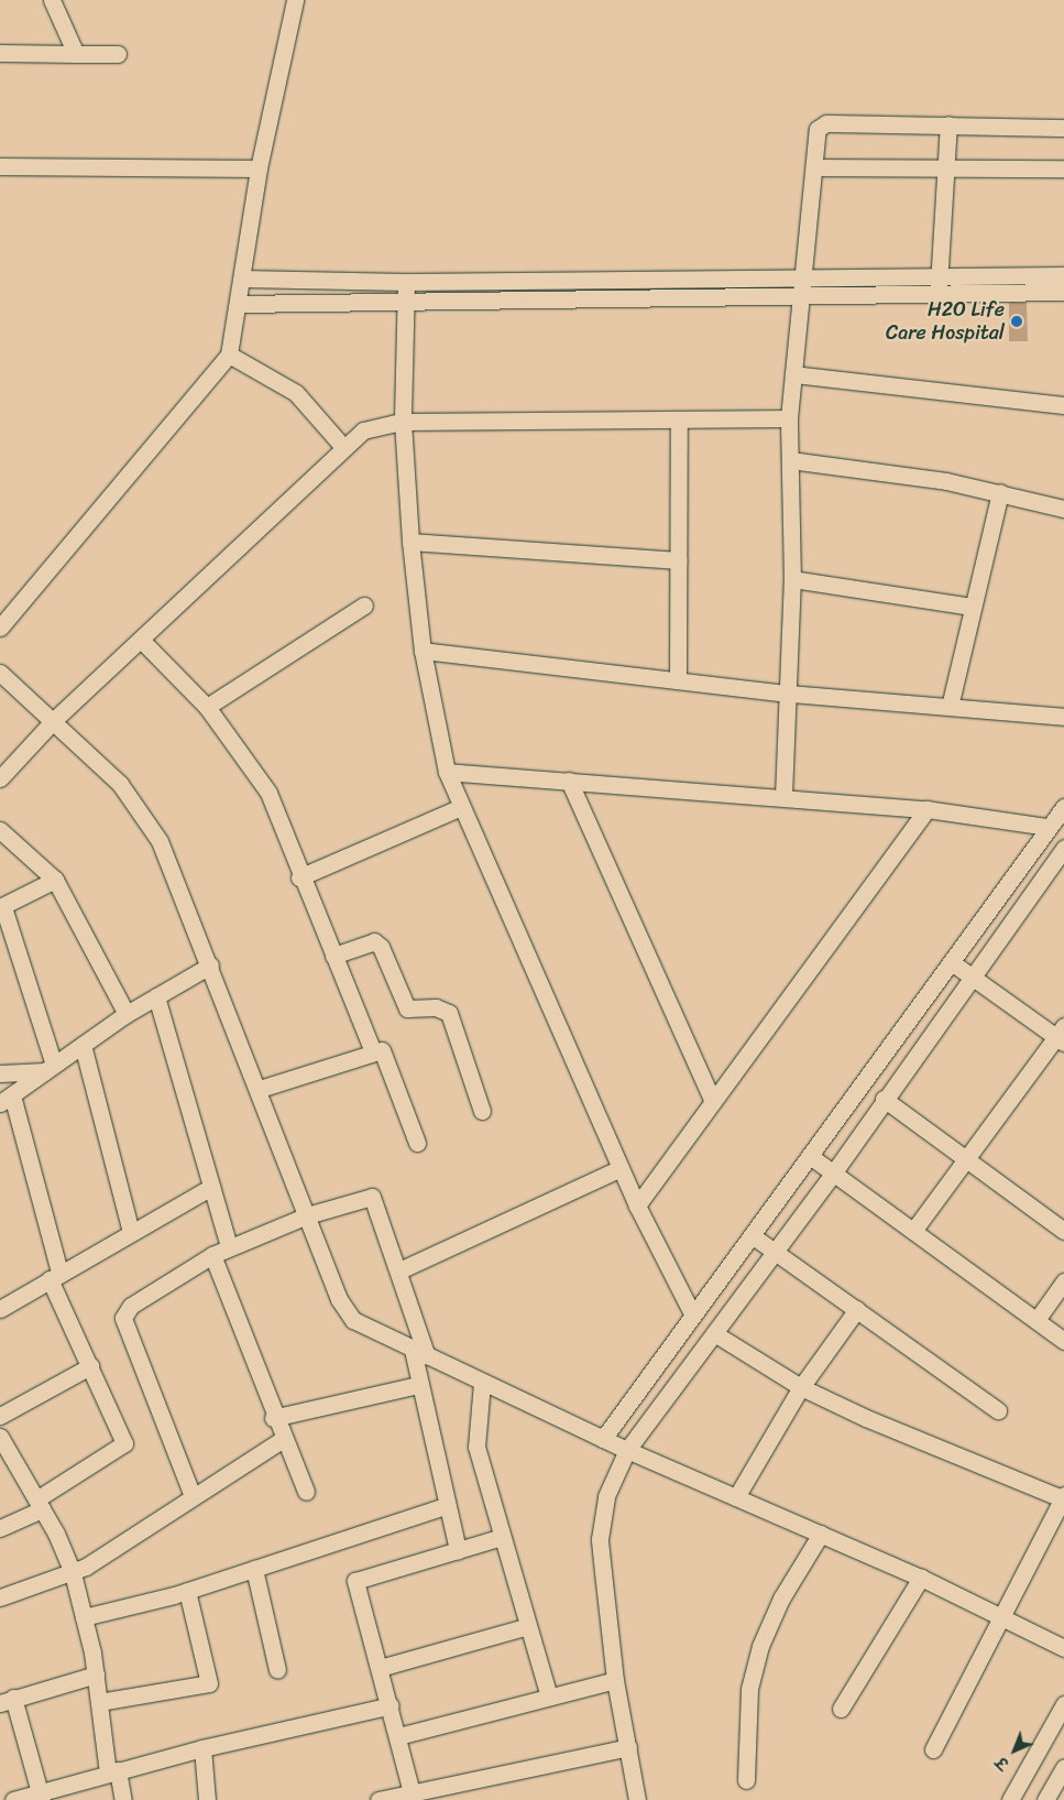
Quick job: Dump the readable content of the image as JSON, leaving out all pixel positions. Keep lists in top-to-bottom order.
{
  "places": ["H2O Life Care Hospital"],
  "north": "bottom left"
}
